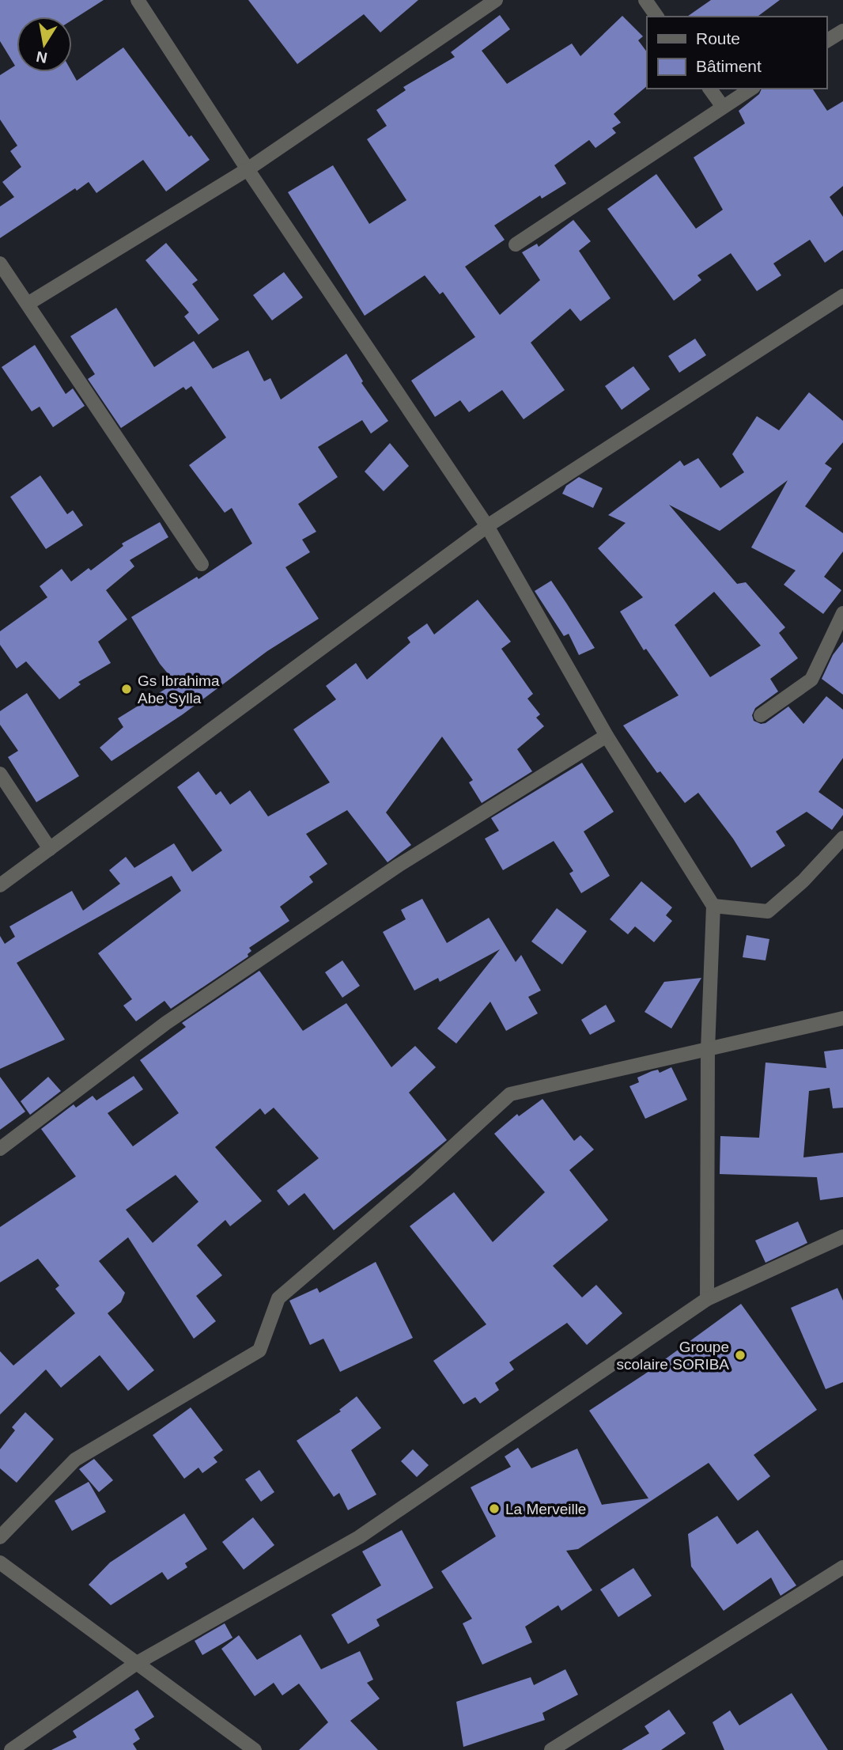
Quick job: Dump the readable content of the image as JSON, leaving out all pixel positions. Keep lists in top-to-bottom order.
{
  "places": ["Gs Ibrahima Abe Sylla", "Groupe scolaire SORIBA", "La Merveille"],
  "legend": ["Route", "Bâtiment"],
  "north": "bottom"
}
